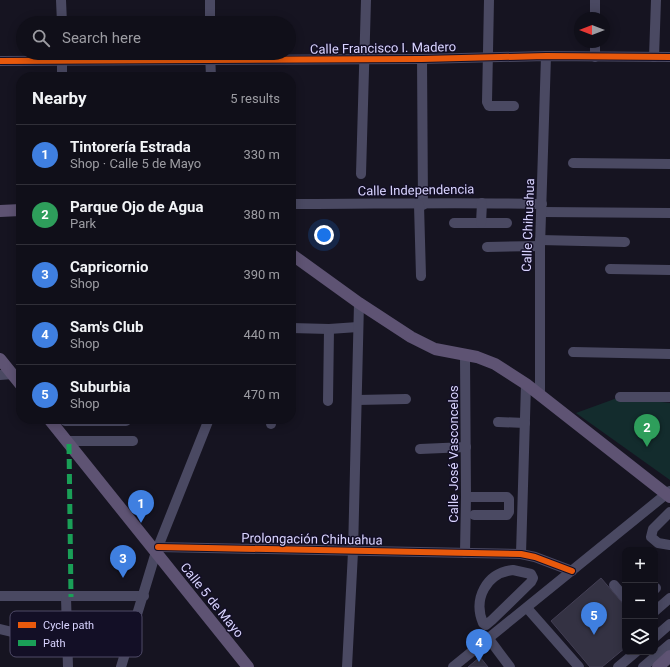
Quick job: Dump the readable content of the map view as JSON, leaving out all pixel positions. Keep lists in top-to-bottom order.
{
  "streets": {
    "main road": ["Calle 5 de Mayo"],
    "street": [
      "Calle Francisco I. Madero",
      "Calle Independencia",
      "Calle Chihuahua",
      "Calle José Vasconcelos",
      "Prolongación Chihuahua"
    ]
  },
  "crossings": [
    ["Calle Francisco I. Madero", "Calle Chihuahua"],
    ["Calle Independencia", "Calle Chihuahua"],
    ["Calle José Vasconcelos", "Prolongación Chihuahua"],
    ["Prolongación Chihuahua", "Calle 5 de Mayo"]
  ],
  "legend": ["Cycle path", "Path"],
  "north": "left",
  "page": {
    "search": "Search here",
    "heading": ["Nearby", "5 results"],
    "list": [
      {
        "mark": "1",
        "name": "Tintorería Estrada",
        "note": "Shop · Calle 5 de Mayo",
        "value": "330 m"
      },
      {
        "mark": "2",
        "name": "Parque Ojo de Agua",
        "note": "Park",
        "value": "380 m"
      },
      {
        "mark": "3",
        "name": "Capricornio",
        "note": "Shop",
        "value": "390 m"
      },
      {
        "mark": "4",
        "name": "Sam's Club",
        "note": "Shop",
        "value": "440 m"
      },
      {
        "mark": "5",
        "name": "Suburbia",
        "note": "Shop",
        "value": "470 m"
      }
    ],
    "pins": [
      "2",
      "1",
      "3",
      "5",
      "4"
    ],
    "map_buttons": ["+", "−"]
  }
}
